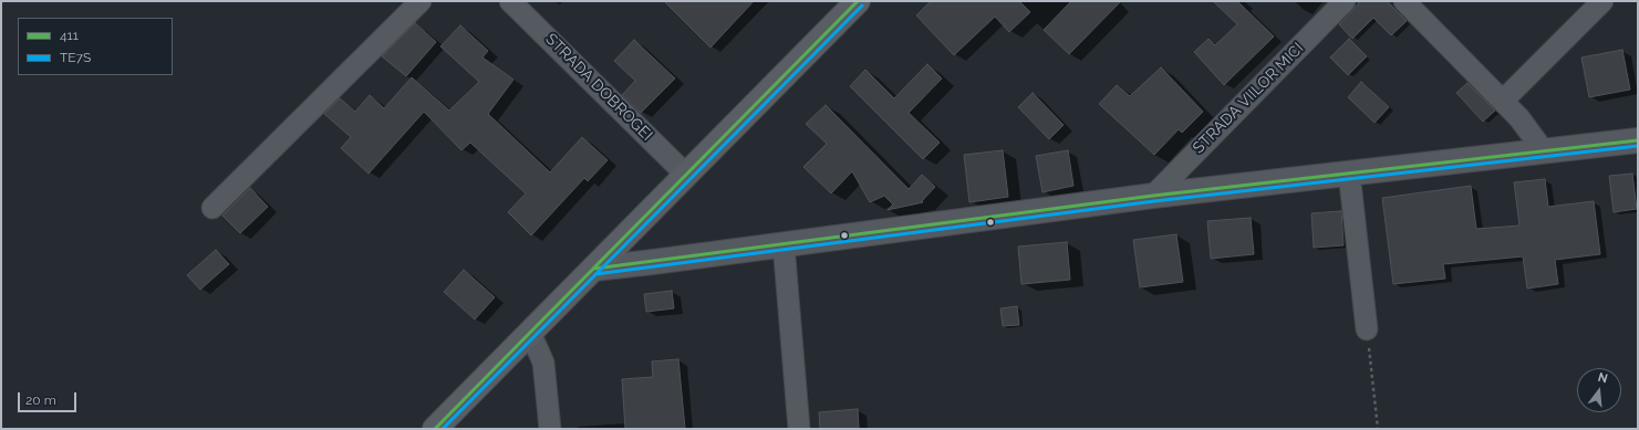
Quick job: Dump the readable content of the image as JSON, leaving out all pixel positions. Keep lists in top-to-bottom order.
{
  "streets": {
    "street": ["STRADA DOBROGEI", "STRADA VIILOR MICI"]
  },
  "lines": ["transit line 411", "transit line TE7S"],
  "legend": ["411", "TE7S"],
  "scale_bar": "20 m",
  "north": "top"
}
